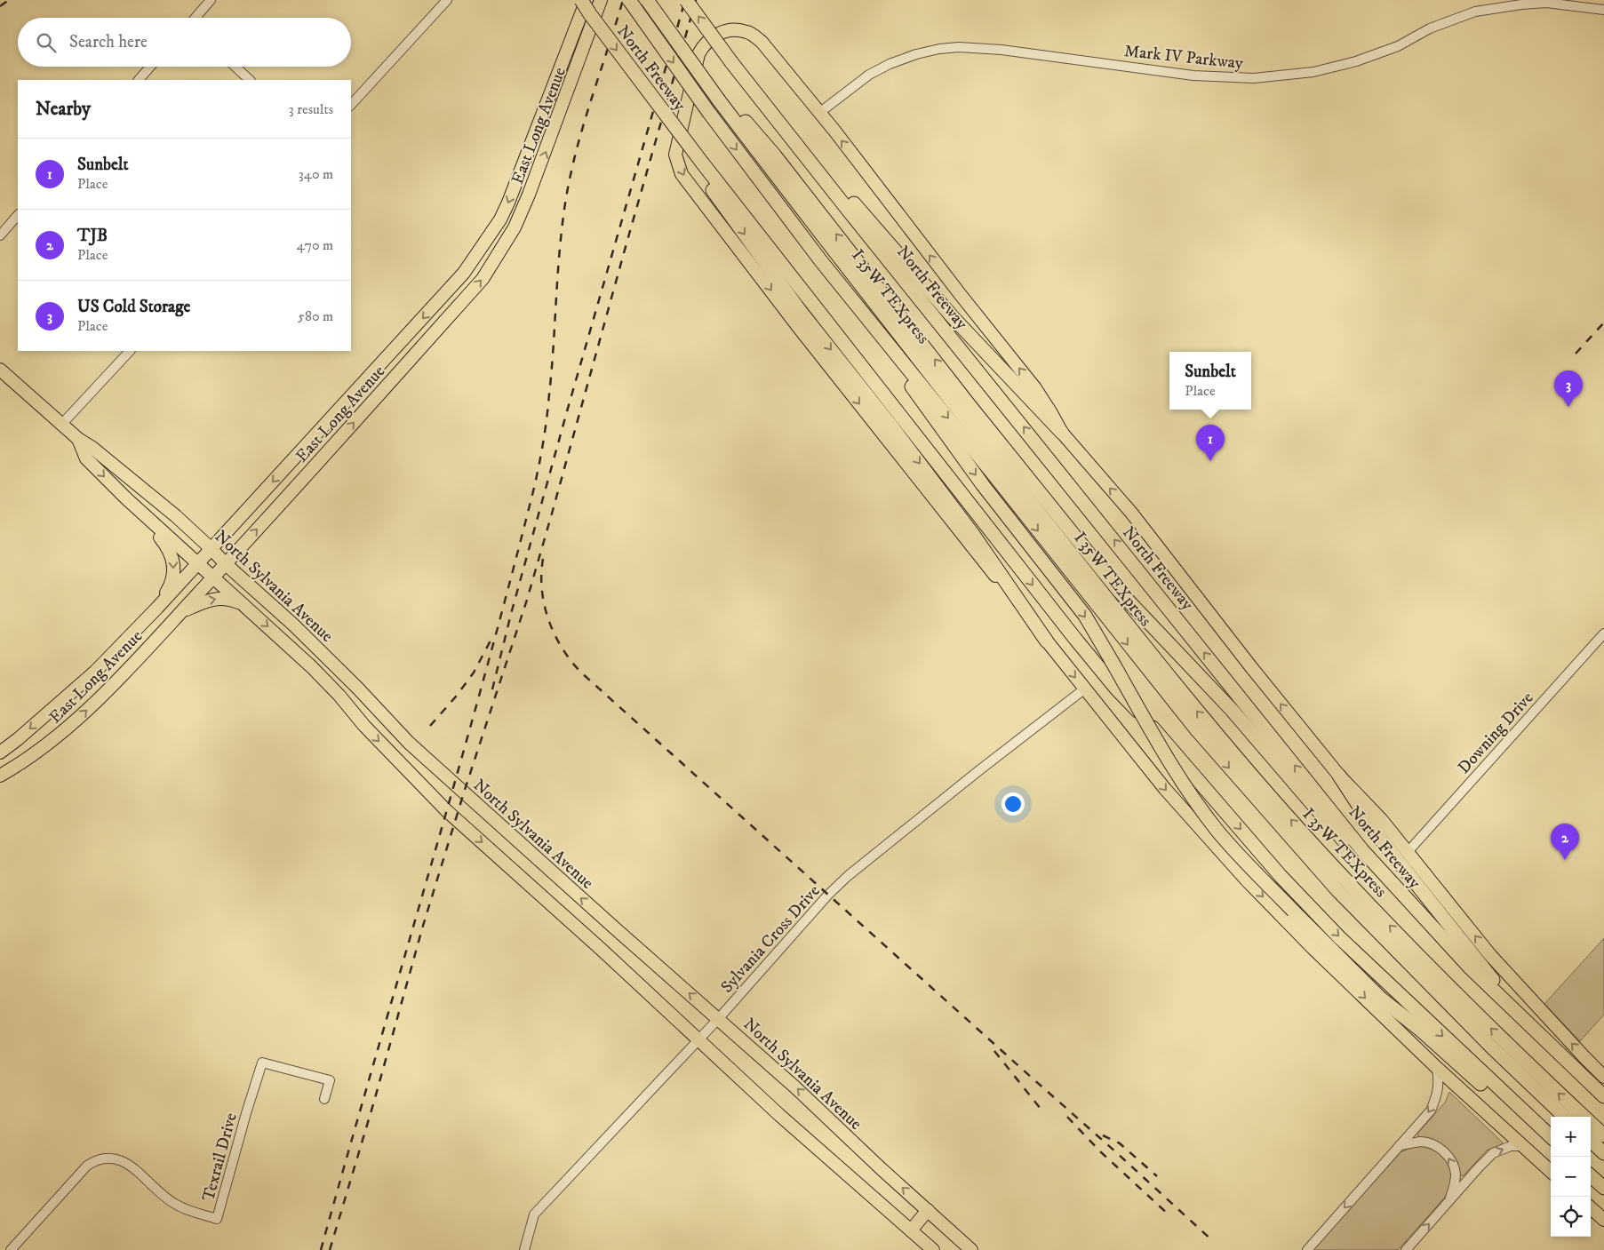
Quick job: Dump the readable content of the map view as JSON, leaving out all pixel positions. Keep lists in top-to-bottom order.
{
  "streets": {
    "highway": ["North Freeway", "I 35W TEXpress"],
    "main road": ["East Long Avenue", "North Sylvania Avenue"],
    "street": [
      "Mark IV Parkway",
      "Downing Drive",
      "Sylvania Cross Drive",
      "Texrail Drive"
    ]
  },
  "crossings": [
    ["Mark IV Parkway", "North Freeway"],
    ["North Freeway", "Downing Drive"],
    ["North Freeway", "Sylvania Cross Drive"],
    ["East Long Avenue", "North Sylvania Avenue"],
    ["North Sylvania Avenue", "Sylvania Cross Drive"]
  ],
  "page": {
    "search": "Search here",
    "heading": ["Nearby", "3 results"],
    "list": [
      {
        "mark": "1",
        "name": "Sunbelt",
        "note": "Place",
        "value": "340 m"
      },
      {
        "mark": "2",
        "name": "TJB",
        "note": "Place",
        "value": "470 m"
      },
      {
        "mark": "3",
        "name": "US Cold Storage",
        "note": "Place",
        "value": "580 m"
      }
    ],
    "popup": ["Sunbelt", "Place"],
    "pins": ["3", "1", "2"],
    "map_buttons": ["+", "−"]
  }
}
